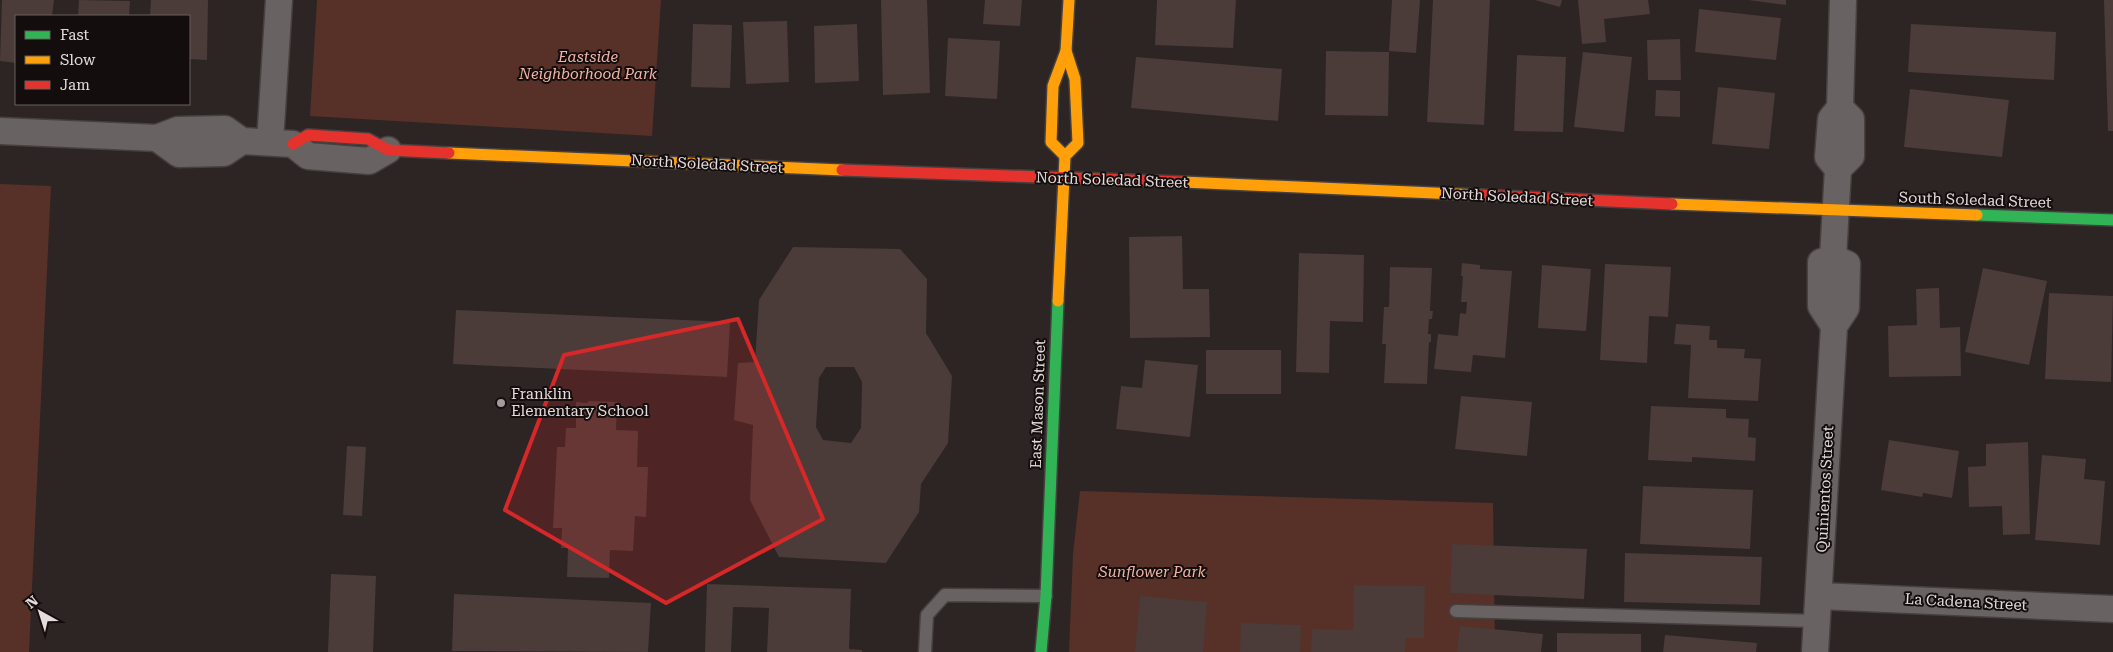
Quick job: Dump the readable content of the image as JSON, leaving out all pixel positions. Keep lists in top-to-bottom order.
{
  "streets": {
    "street": [
      "North Soledad Street",
      "South Soledad Street",
      "East Mason Street",
      "Quinientos Street",
      "La Cadena Street"
    ]
  },
  "crossings": [
    ["North Soledad Street", "South Soledad Street"],
    ["North Soledad Street", "East Mason Street"],
    ["North Soledad Street", "Quinientos Street"],
    ["South Soledad Street", "Quinientos Street"],
    ["Quinientos Street", "La Cadena Street"]
  ],
  "parks": ["Eastside Neighborhood Park", "Sunflower Park"],
  "places": ["Franklin Elementary School"],
  "legend": ["Fast", "Slow", "Jam"],
  "north": "top left"
}
